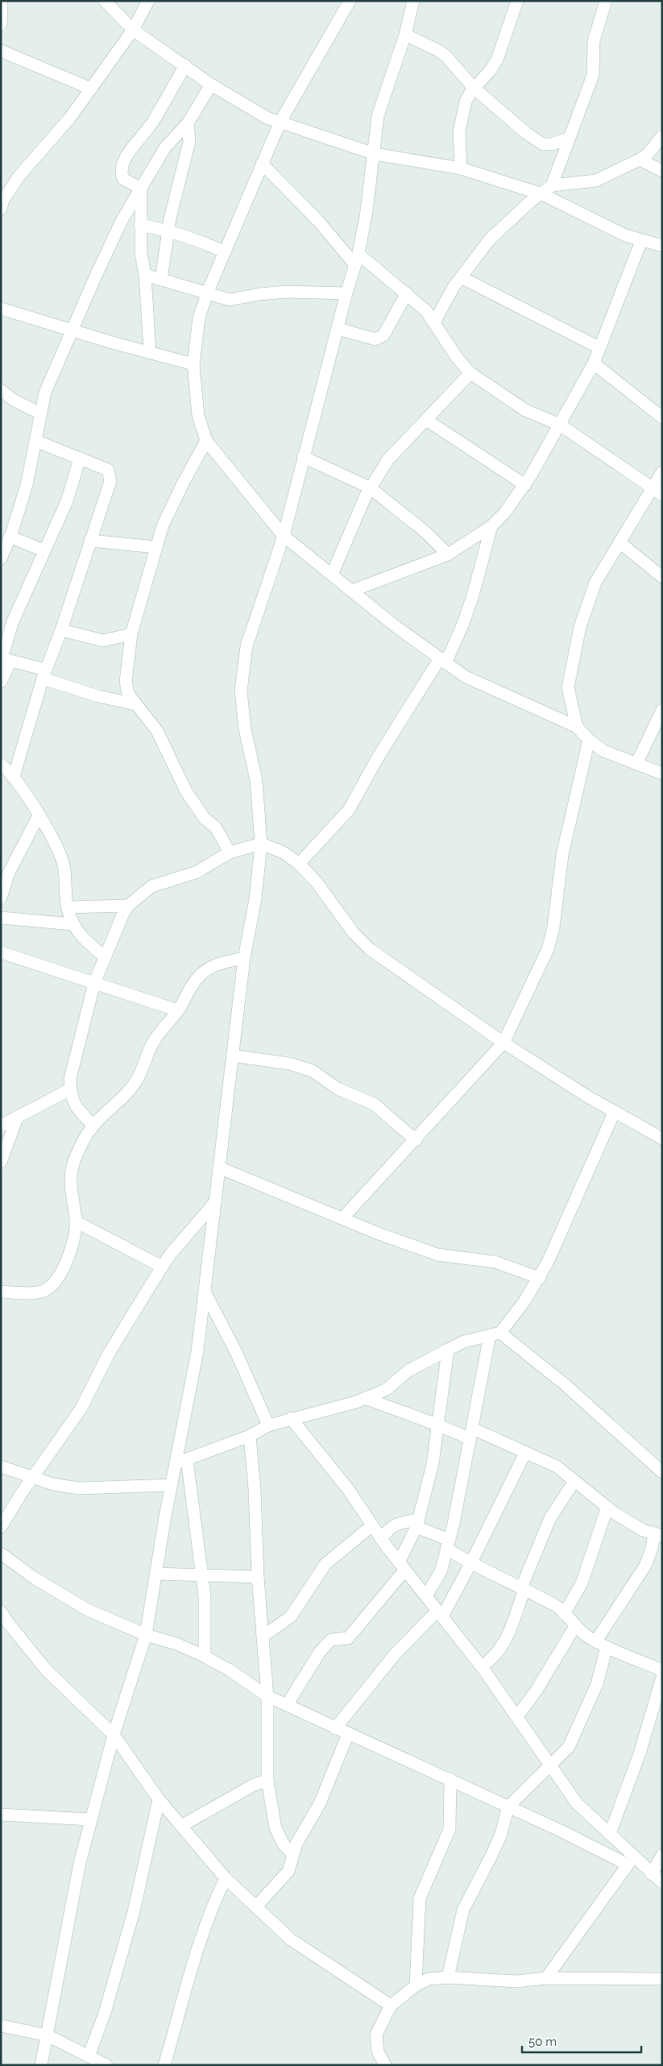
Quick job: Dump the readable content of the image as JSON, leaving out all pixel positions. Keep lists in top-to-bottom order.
{
  "scale_bar": "50 m"
}
